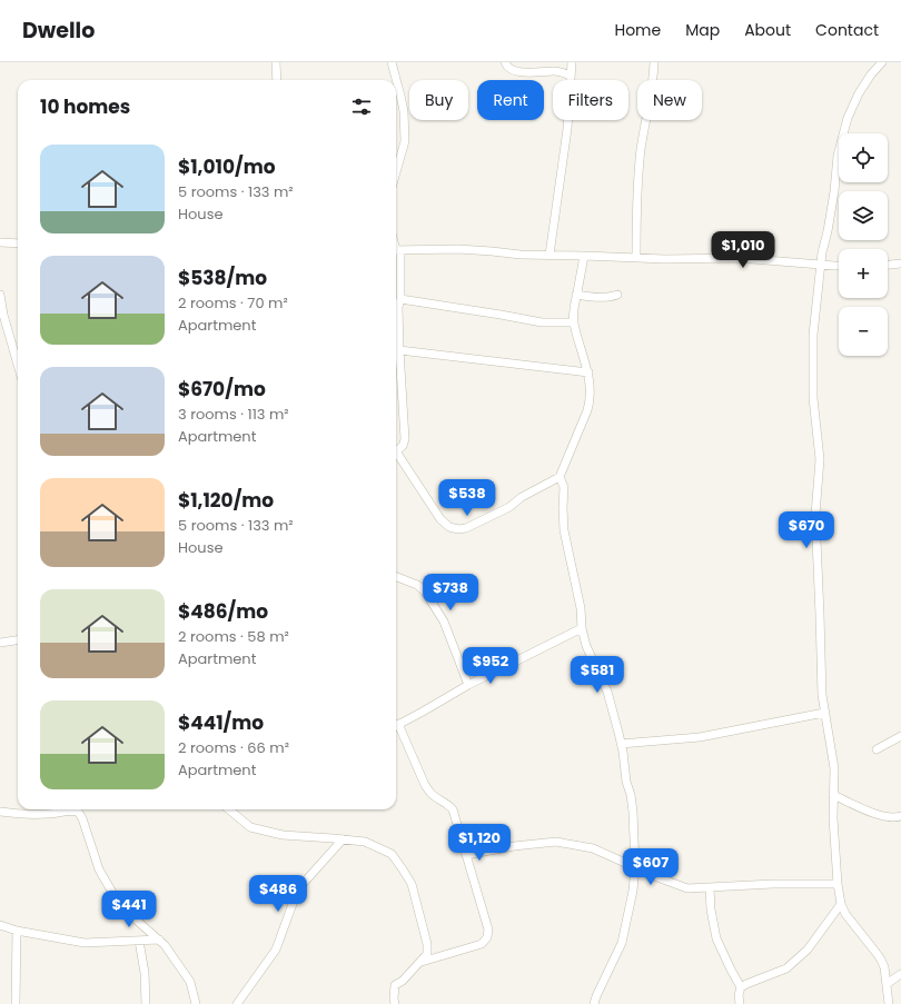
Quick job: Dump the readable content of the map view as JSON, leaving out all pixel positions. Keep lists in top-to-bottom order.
{
  "page": {
    "header": "Dwello",
    "nav": [
      "Home",
      "Map",
      "About",
      "Contact"
    ],
    "chip": [
      "Buy",
      "Rent",
      "Filters",
      "New"
    ],
    "heading": "10 homes",
    "map_buttons": ["+", "−"],
    "list": [
      {
        "name": "$1,010/mo",
        "note": "5 rooms · 133 m² · House"
      },
      {
        "name": "$538/mo",
        "note": "2 rooms · 70 m² · Apartment"
      },
      {
        "name": "$670/mo",
        "note": "3 rooms · 113 m² · Apartment"
      },
      {
        "name": "$1,120/mo",
        "note": "5 rooms · 133 m² · House"
      },
      {
        "name": "$486/mo",
        "note": "2 rooms · 58 m² · Apartment"
      },
      {
        "name": "$441/mo",
        "note": "2 rooms · 66 m² · Apartment"
      }
    ],
    "price": [
      "$1,010",
      "$538",
      "$670",
      "$738",
      "$952",
      "$581",
      "$1,120",
      "$607",
      "$486",
      "$441"
    ]
  }
}
